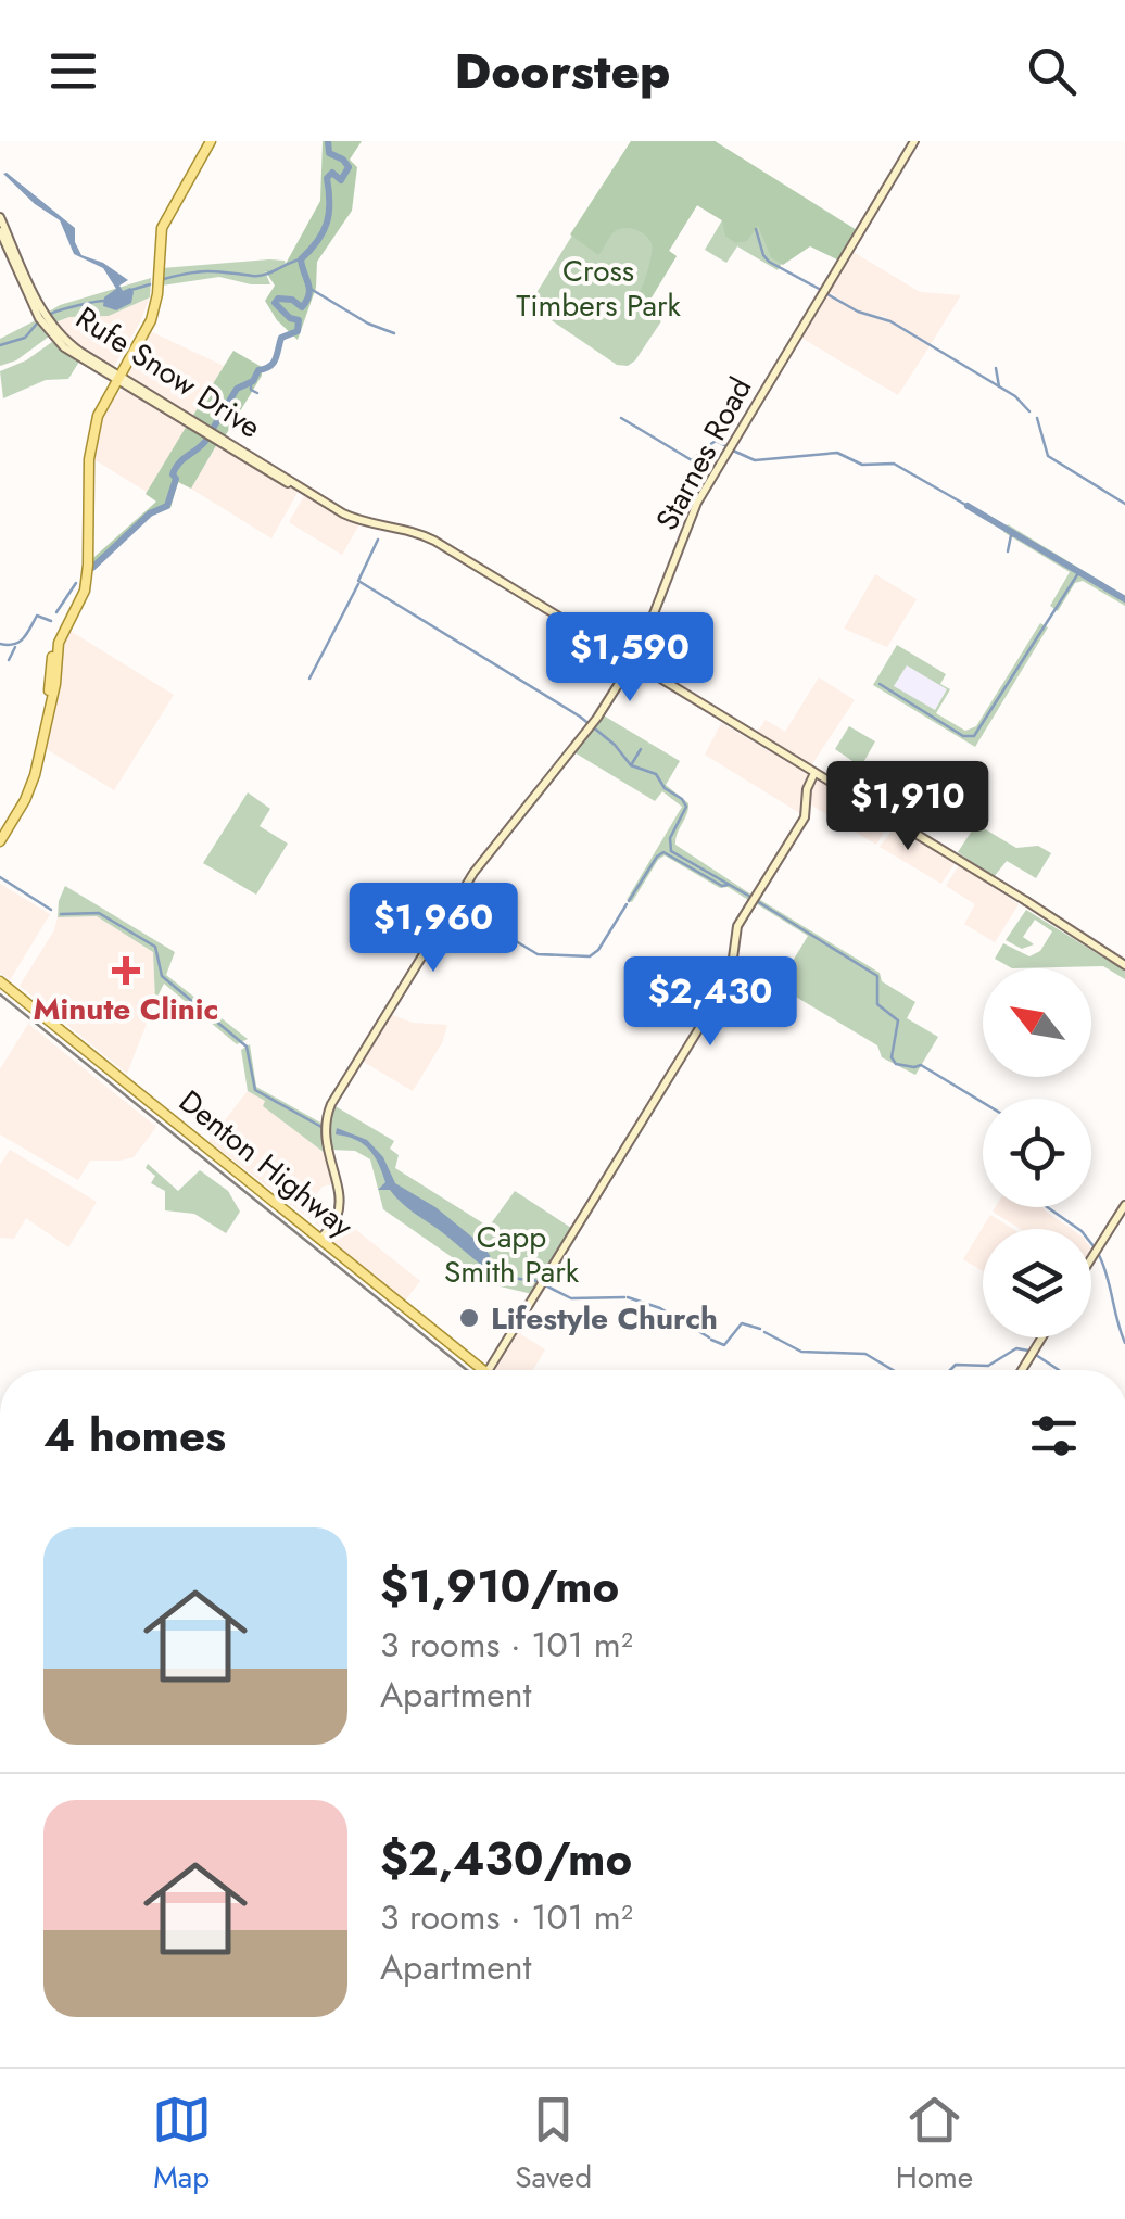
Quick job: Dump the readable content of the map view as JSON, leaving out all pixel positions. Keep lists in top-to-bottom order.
{
  "streets": {
    "main road": ["Rufe Snow Drive", "Starnes Road", "Denton Highway"]
  },
  "crossings": [
    ["Rufe Snow Drive", "Starnes Road"],
    ["Starnes Road", "Denton Highway"]
  ],
  "parks": ["Cross Timbers Park", "Capp Smith Park"],
  "places": {
    "health": ["Minute Clinic"],
    "other": ["Lifestyle Church"]
  },
  "north": "top left",
  "page": {
    "header": "Doorstep",
    "price": [
      "$1,590",
      "$1,910",
      "$1,960",
      "$2,430"
    ],
    "heading": "4 homes",
    "list": [
      {
        "name": "$1,910/mo",
        "note": "3 rooms · 101 m² · Apartment"
      },
      {
        "name": "$2,430/mo",
        "note": "3 rooms · 101 m² · Apartment"
      }
    ],
    "tabs": ["Map", "Saved", "Home"]
  }
}
